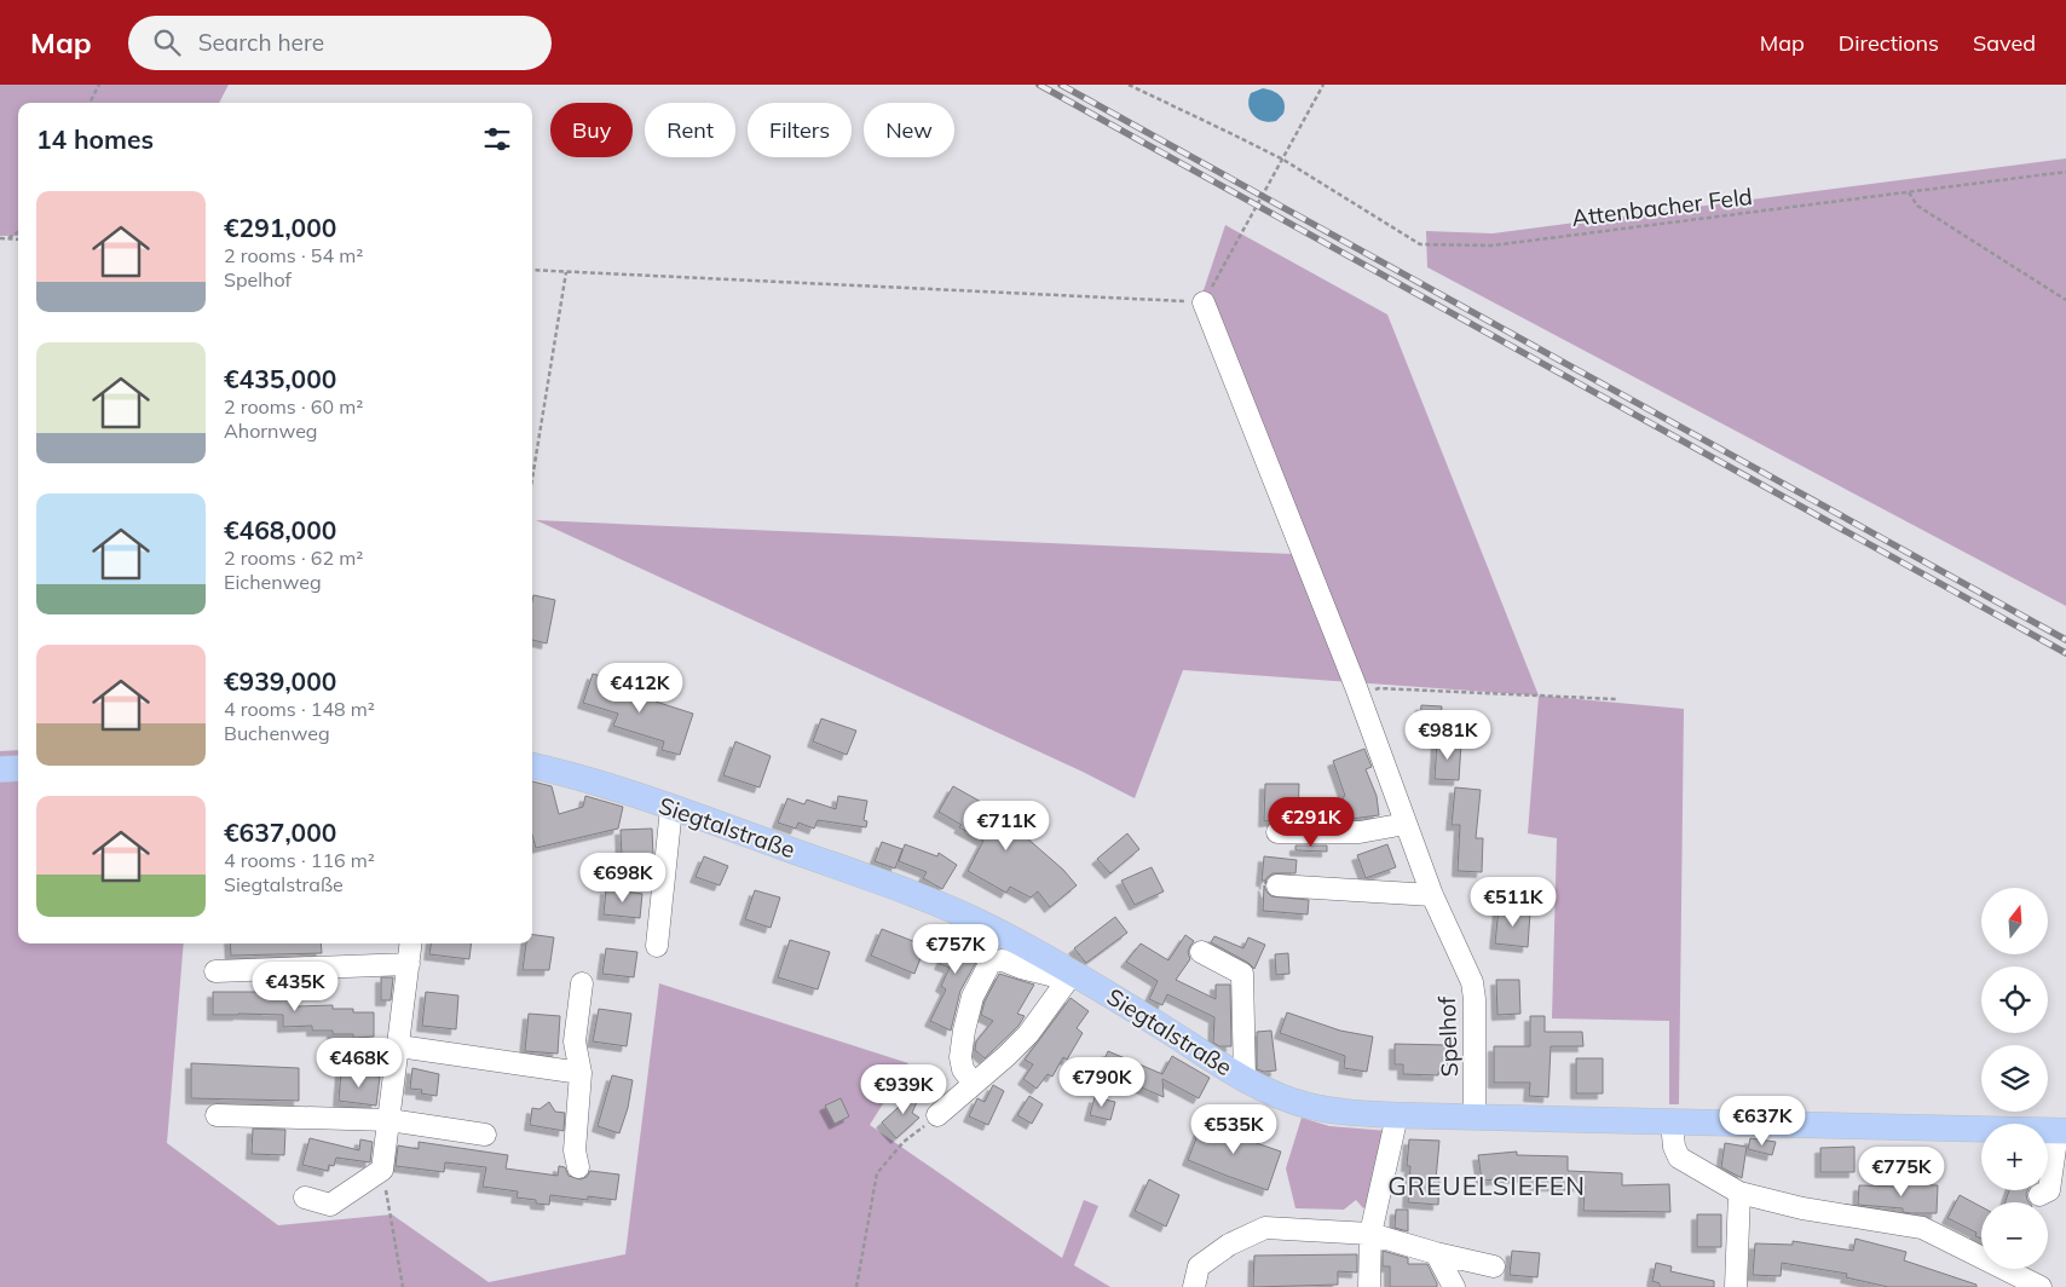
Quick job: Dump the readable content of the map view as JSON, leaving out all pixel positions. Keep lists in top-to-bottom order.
{
  "streets": {
    "main road": ["Siegtalstraße"],
    "street": ["Spelhof"],
    "path": ["Attenbacher Feld"]
  },
  "crossings": [
    ["Siegtalstraße", "Spelhof"]
  ],
  "districts": ["GREUELSIEFEN"],
  "north": "top",
  "page": {
    "header": "Map",
    "search": "Search here",
    "nav": ["Map", "Directions", "Saved"],
    "chip": [
      "Buy",
      "Rent",
      "Filters",
      "New"
    ],
    "heading": "14 homes",
    "list": [
      {
        "name": "€291,000",
        "note": "2 rooms · 54 m² · Spelhof"
      },
      {
        "name": "€435,000",
        "note": "2 rooms · 60 m² · Ahornweg"
      },
      {
        "name": "€468,000",
        "note": "2 rooms · 62 m² · Eichenweg"
      },
      {
        "name": "€939,000",
        "note": "4 rooms · 148 m² · Buchenweg"
      },
      {
        "name": "€637,000",
        "note": "4 rooms · 116 m² · Siegtalstraße"
      }
    ],
    "price": [
      "€412K",
      "€981K",
      "€291K",
      "€711K",
      "€698K",
      "€511K",
      "€757K",
      "€435K",
      "€468K",
      "€790K",
      "€939K",
      "€637K",
      "€535K",
      "€775K"
    ],
    "map_buttons": ["+", "−"]
  }
}
